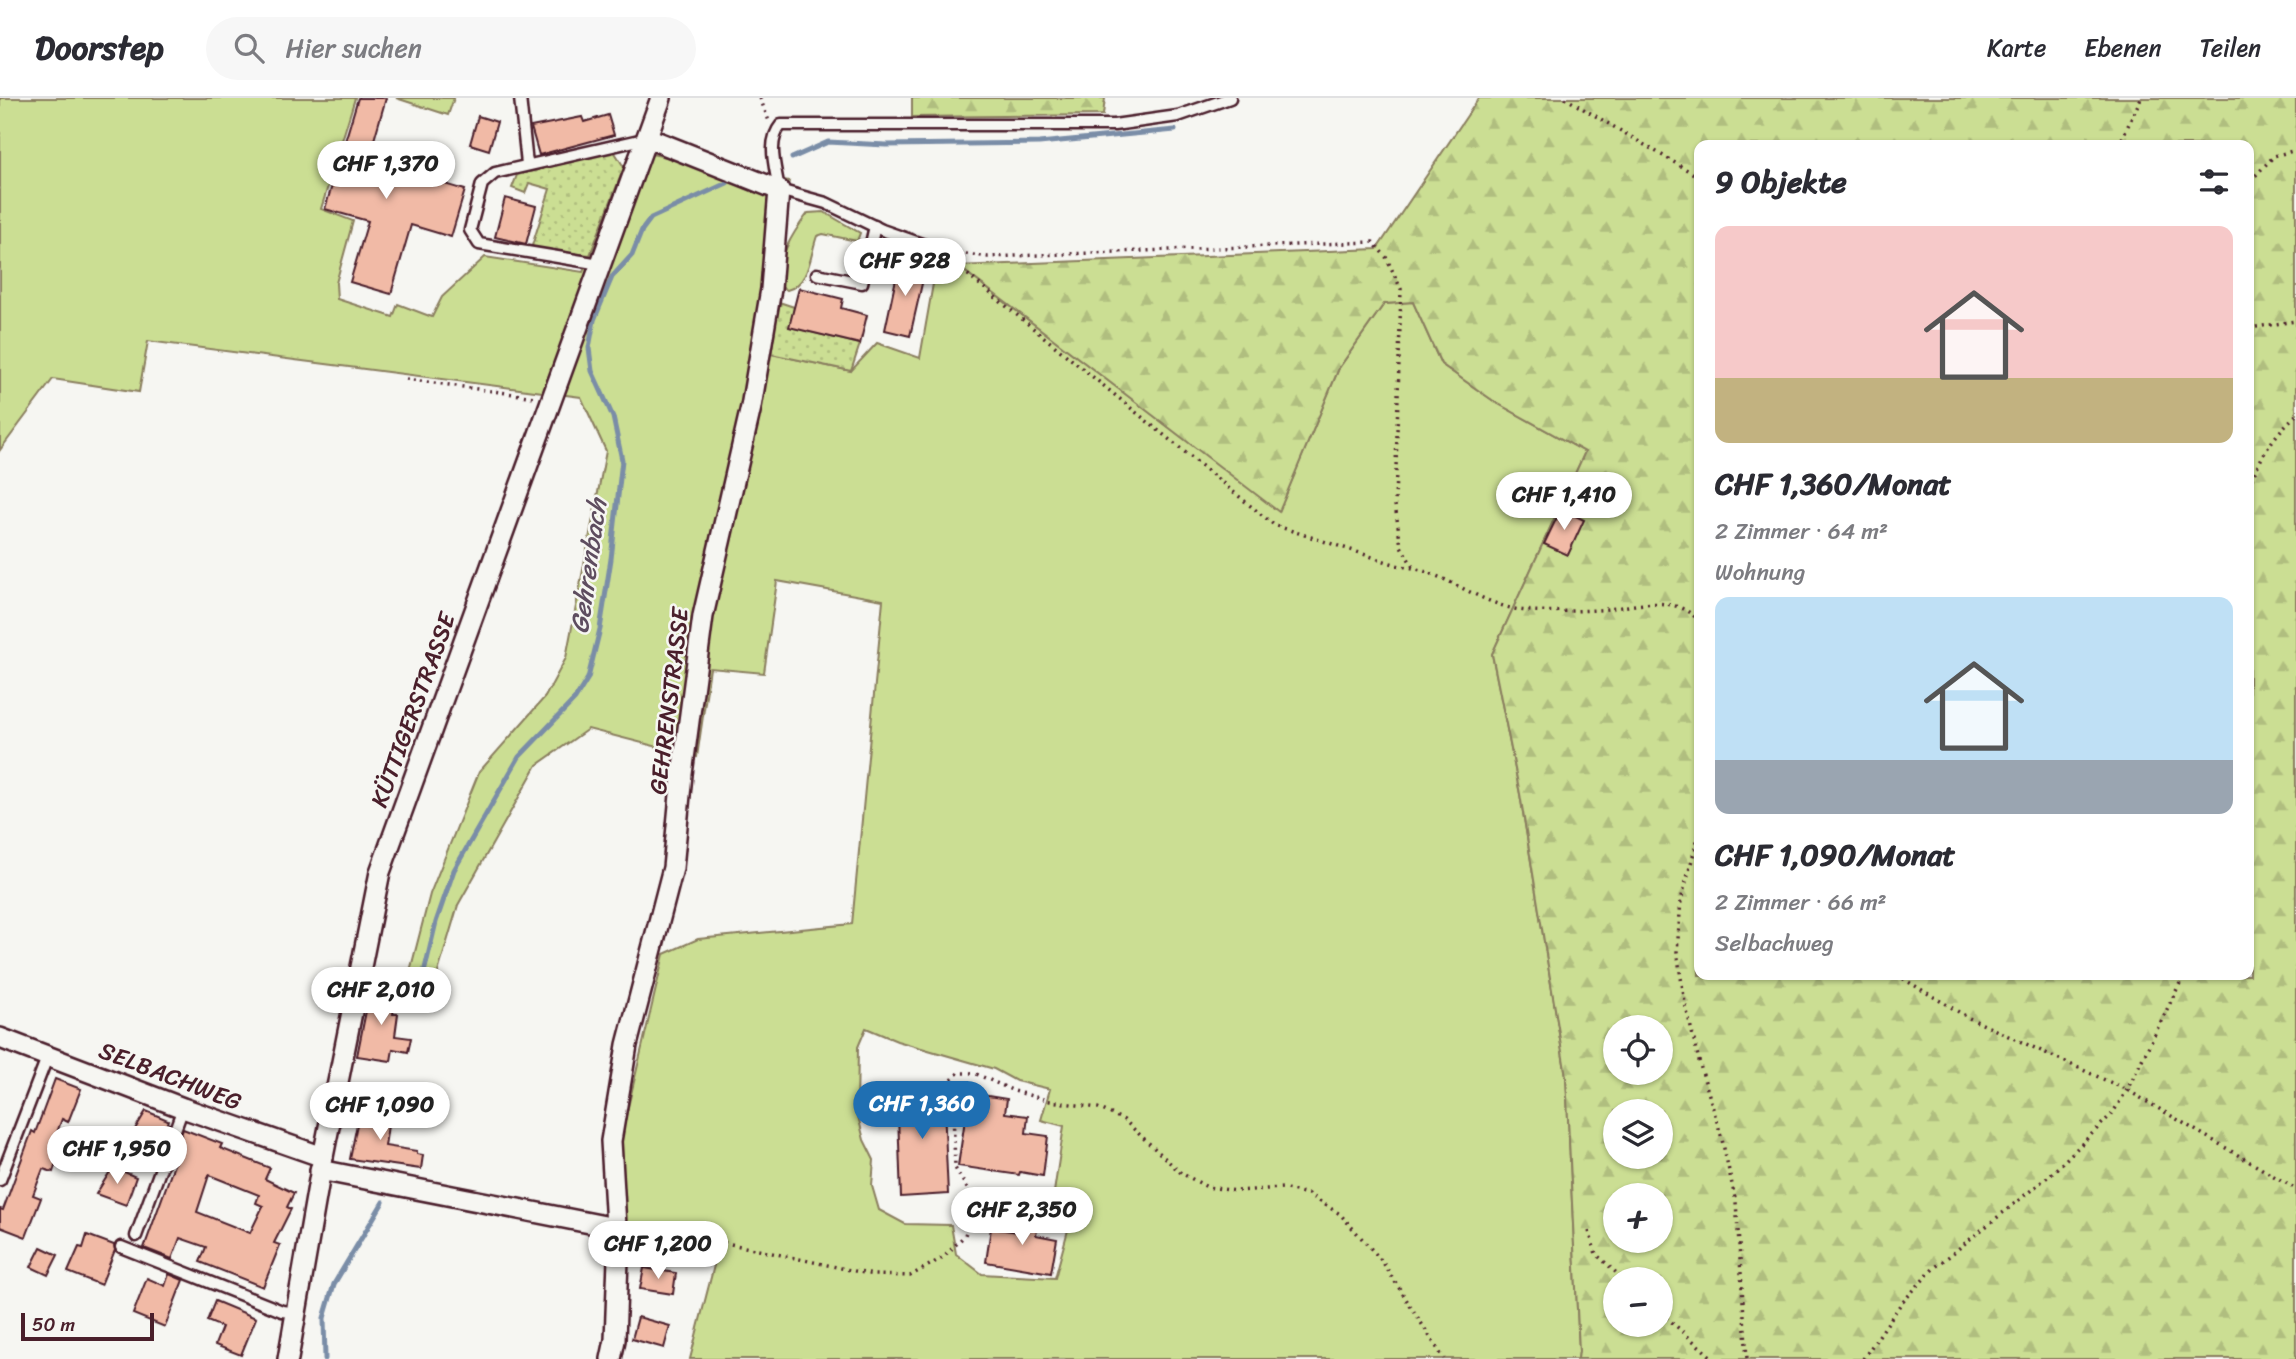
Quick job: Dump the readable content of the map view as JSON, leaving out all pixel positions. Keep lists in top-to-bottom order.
{
  "streets": {
    "street": ["GEHRENSTRASSE", "KÜTTIGERSTRASSE", "SELBACHWEG"]
  },
  "crossings": [
    ["GEHRENSTRASSE", "SELBACHWEG"],
    ["KÜTTIGERSTRASSE", "SELBACHWEG"]
  ],
  "water": ["Gehrenbach"],
  "scale_bar": "50 m",
  "page": {
    "header": "Doorstep",
    "search": "Hier suchen",
    "nav": ["Karte", "Ebenen", "Teilen"],
    "heading": "9 Objekte",
    "price": [
      "CHF 1,370",
      "CHF 928",
      "CHF 1,410",
      "CHF 2,010",
      "CHF 1,360",
      "CHF 1,090",
      "CHF 1,950",
      "CHF 2,350",
      "CHF 1,200"
    ],
    "list": [
      {
        "name": "CHF 1,360/Monat",
        "note": "2 Zimmer · 64 m² · Wohnung"
      },
      {
        "name": "CHF 1,090/Monat",
        "note": "2 Zimmer · 66 m² · Selbachweg"
      }
    ],
    "map_buttons": ["+", "−"],
    "scale": "50 m"
  }
}
